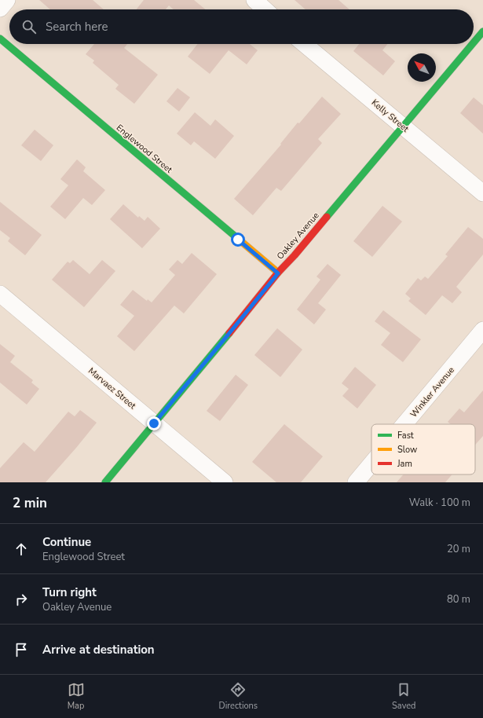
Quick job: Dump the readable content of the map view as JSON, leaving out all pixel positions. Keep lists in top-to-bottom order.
{
  "streets": {
    "street": [
      "Kelly Street",
      "Englewood Street",
      "Oakley Avenue",
      "Marvaez Street",
      "Winkler Avenue"
    ]
  },
  "crossings": [
    ["Kelly Street", "Oakley Avenue"],
    ["Englewood Street", "Oakley Avenue"],
    ["Oakley Avenue", "Marvaez Street"]
  ],
  "legend": ["Fast", "Slow", "Jam"],
  "north": "top left",
  "page": {
    "search": "Search here",
    "heading": ["2 min", "Walk · 100 m"],
    "list": [
      ["Continue", "Englewood Street", "20 m"],
      ["Turn right", "Oakley Avenue", "80 m"],
      "Arrive at destination"
    ],
    "nav": ["Map", "Directions", "Saved"]
  }
}
